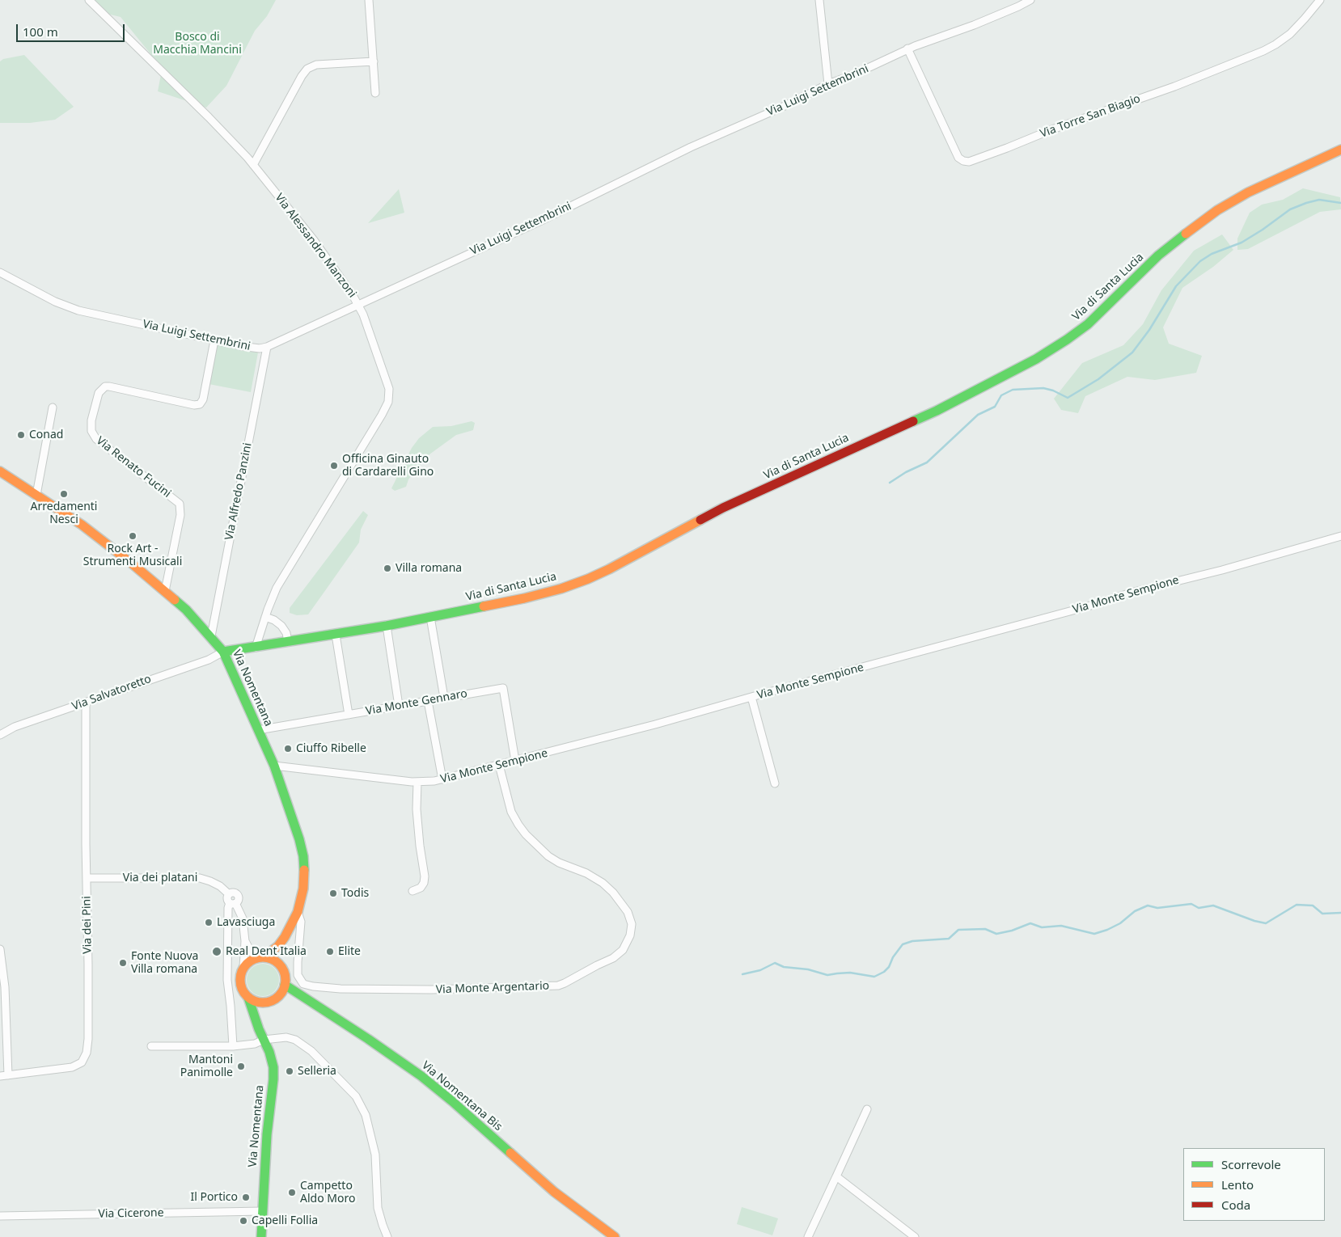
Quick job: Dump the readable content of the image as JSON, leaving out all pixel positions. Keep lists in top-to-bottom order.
{
  "streets": {
    "street": [
      "Via Luigi Settembrini",
      "Via Torre San Biagio",
      "Via Alessandro Manzoni",
      "Via di Santa Lucia",
      "Via Renato Fucini",
      "Via Alfredo Panzini",
      "Via Monte Sempione",
      "Via Nomentana",
      "Via Salvatoretto",
      "Via Monte Gennaro",
      "Via dei platani",
      "Via dei Pini",
      "Via Monte Argentario",
      "Via Nomentana Bis",
      "Via Cicerone"
    ]
  },
  "crossings": [
    ["Via Luigi Settembrini", "Via Torre San Biagio"],
    ["Via Luigi Settembrini", "Via Alessandro Manzoni"],
    ["Via Luigi Settembrini", "Via Renato Fucini"],
    ["Via Luigi Settembrini", "Via Alfredo Panzini"],
    ["Via Alessandro Manzoni", "Via di Santa Lucia"],
    ["Via di Santa Lucia", "Via Nomentana"],
    ["Via di Santa Lucia", "Via Salvatoretto"],
    ["Via Renato Fucini", "Via Nomentana"],
    ["Via Alfredo Panzini", "Via Nomentana"],
    ["Via Monte Sempione", "Via Nomentana"],
    ["Via Monte Sempione", "Via Monte Gennaro"],
    ["Via Monte Sempione", "Via Monte Argentario"],
    ["Via Nomentana", "Via Salvatoretto"],
    ["Via Nomentana", "Via Monte Gennaro"],
    ["Via Nomentana", "Via Monte Argentario"],
    ["Via Nomentana", "Via Nomentana Bis"],
    ["Via Nomentana", "Via Cicerone"],
    ["Via Salvatoretto", "Via dei Pini"],
    ["Via dei platani", "Via dei Pini"]
  ],
  "parks": ["Bosco di Macchia Mancini"],
  "places": [
    "Conad",
    "Officina Ginauto di Cardarelli Gino",
    "Arredamenti Nesci",
    "Rock Art - Strumenti Musicali",
    "Villa romana",
    "Ciuffo Ribelle",
    "Todis",
    "Lavasciuga",
    "Real Dent Italia",
    "Elite",
    "Fonte Nuova Villa romana",
    "Mantoni Panimolle",
    "Selleria",
    "Campetto Aldo Moro",
    "Il Portico",
    "Capelli Follia"
  ],
  "legend": ["Scorrevole", "Lento", "Coda"],
  "scale_bar": "100 m"
}
